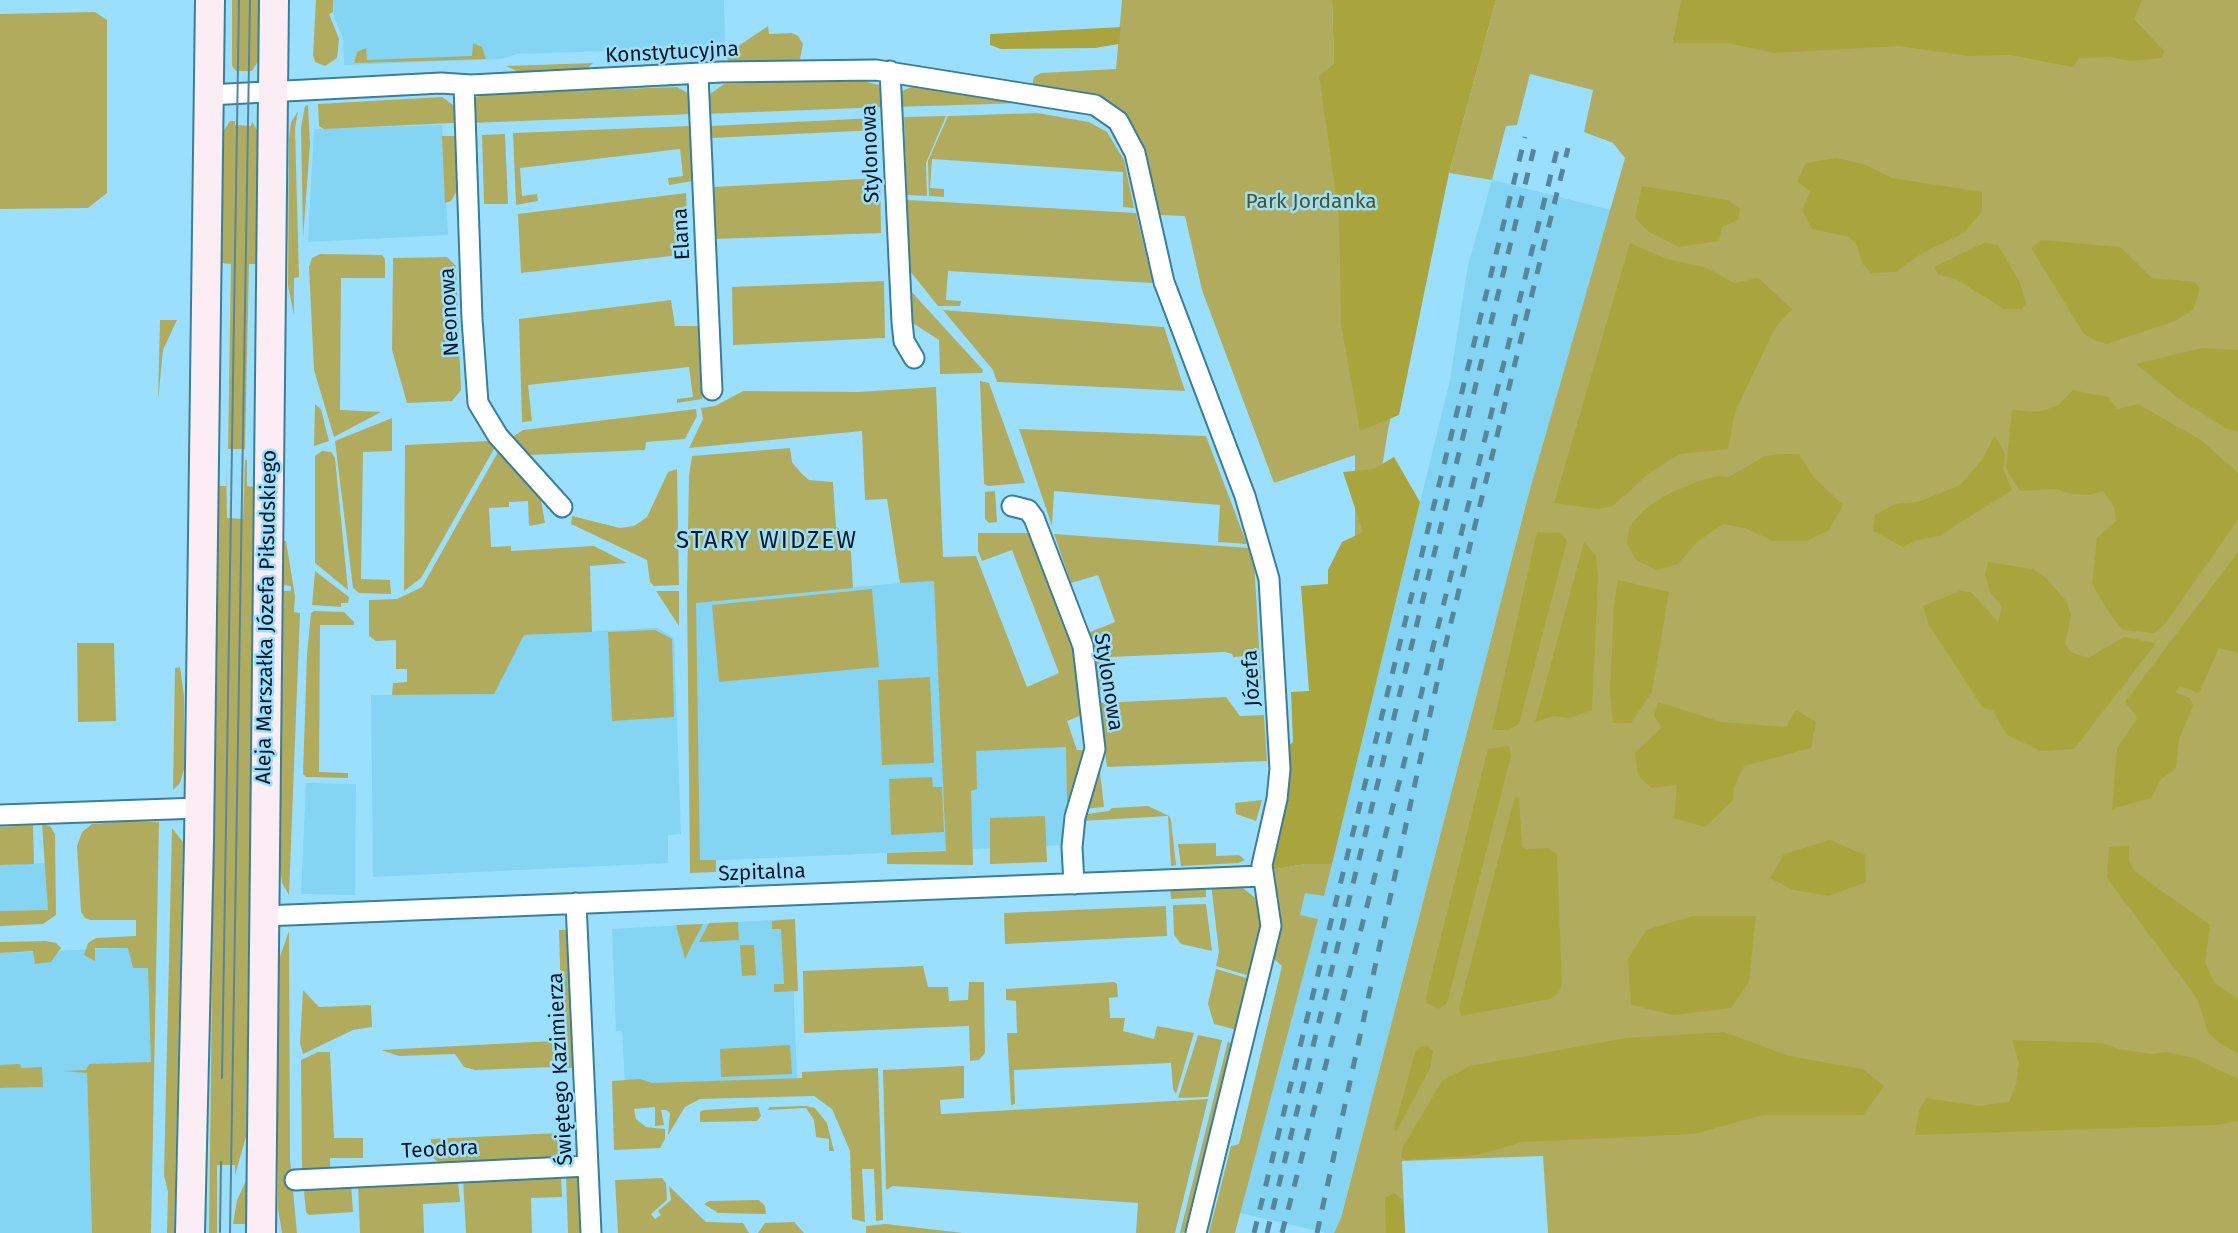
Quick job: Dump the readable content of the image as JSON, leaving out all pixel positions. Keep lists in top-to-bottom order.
{
  "streets": {
    "main road": ["Aleja Marszałka Józefa Piłsudskiego"],
    "street": [
      "Konstytucyjna",
      "Stylonowa",
      "Elana",
      "Neonowa",
      "Józefa",
      "Szpitalna",
      "Świętego Kazimierza",
      "Teodora"
    ]
  },
  "crossings": [
    ["Konstytucyjna", "Stylonowa"],
    ["Konstytucyjna", "Elana"],
    ["Konstytucyjna", "Neonowa"],
    ["Konstytucyjna", "Aleja Marszałka Józefa Piłsudskiego"],
    ["Konstytucyjna", "Józefa"],
    ["Stylonowa", "Szpitalna"],
    ["Aleja Marszałka Józefa Piłsudskiego", "Szpitalna"],
    ["Józefa", "Szpitalna"],
    ["Szpitalna", "Świętego Kazimierza"],
    ["Świętego Kazimierza", "Teodora"]
  ],
  "districts": ["STARY WIDZEW"],
  "parks": ["Park Jordanka"]
}
